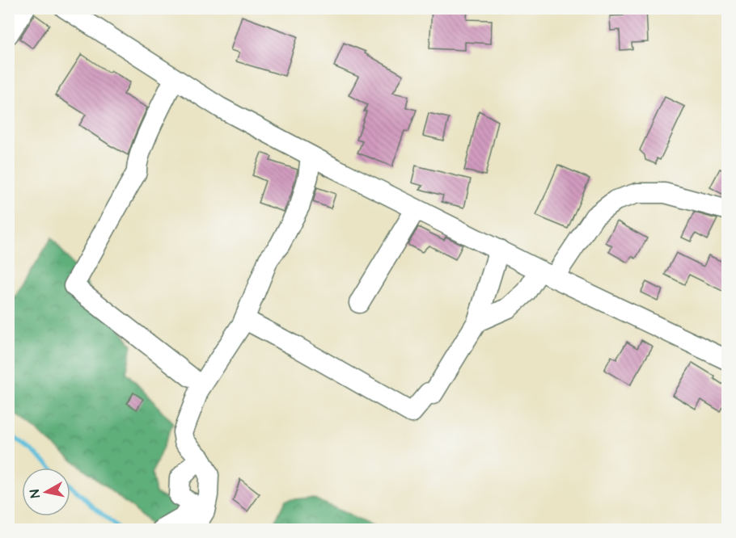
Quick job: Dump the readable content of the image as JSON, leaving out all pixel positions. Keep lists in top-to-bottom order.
{
  "north": "left"
}
